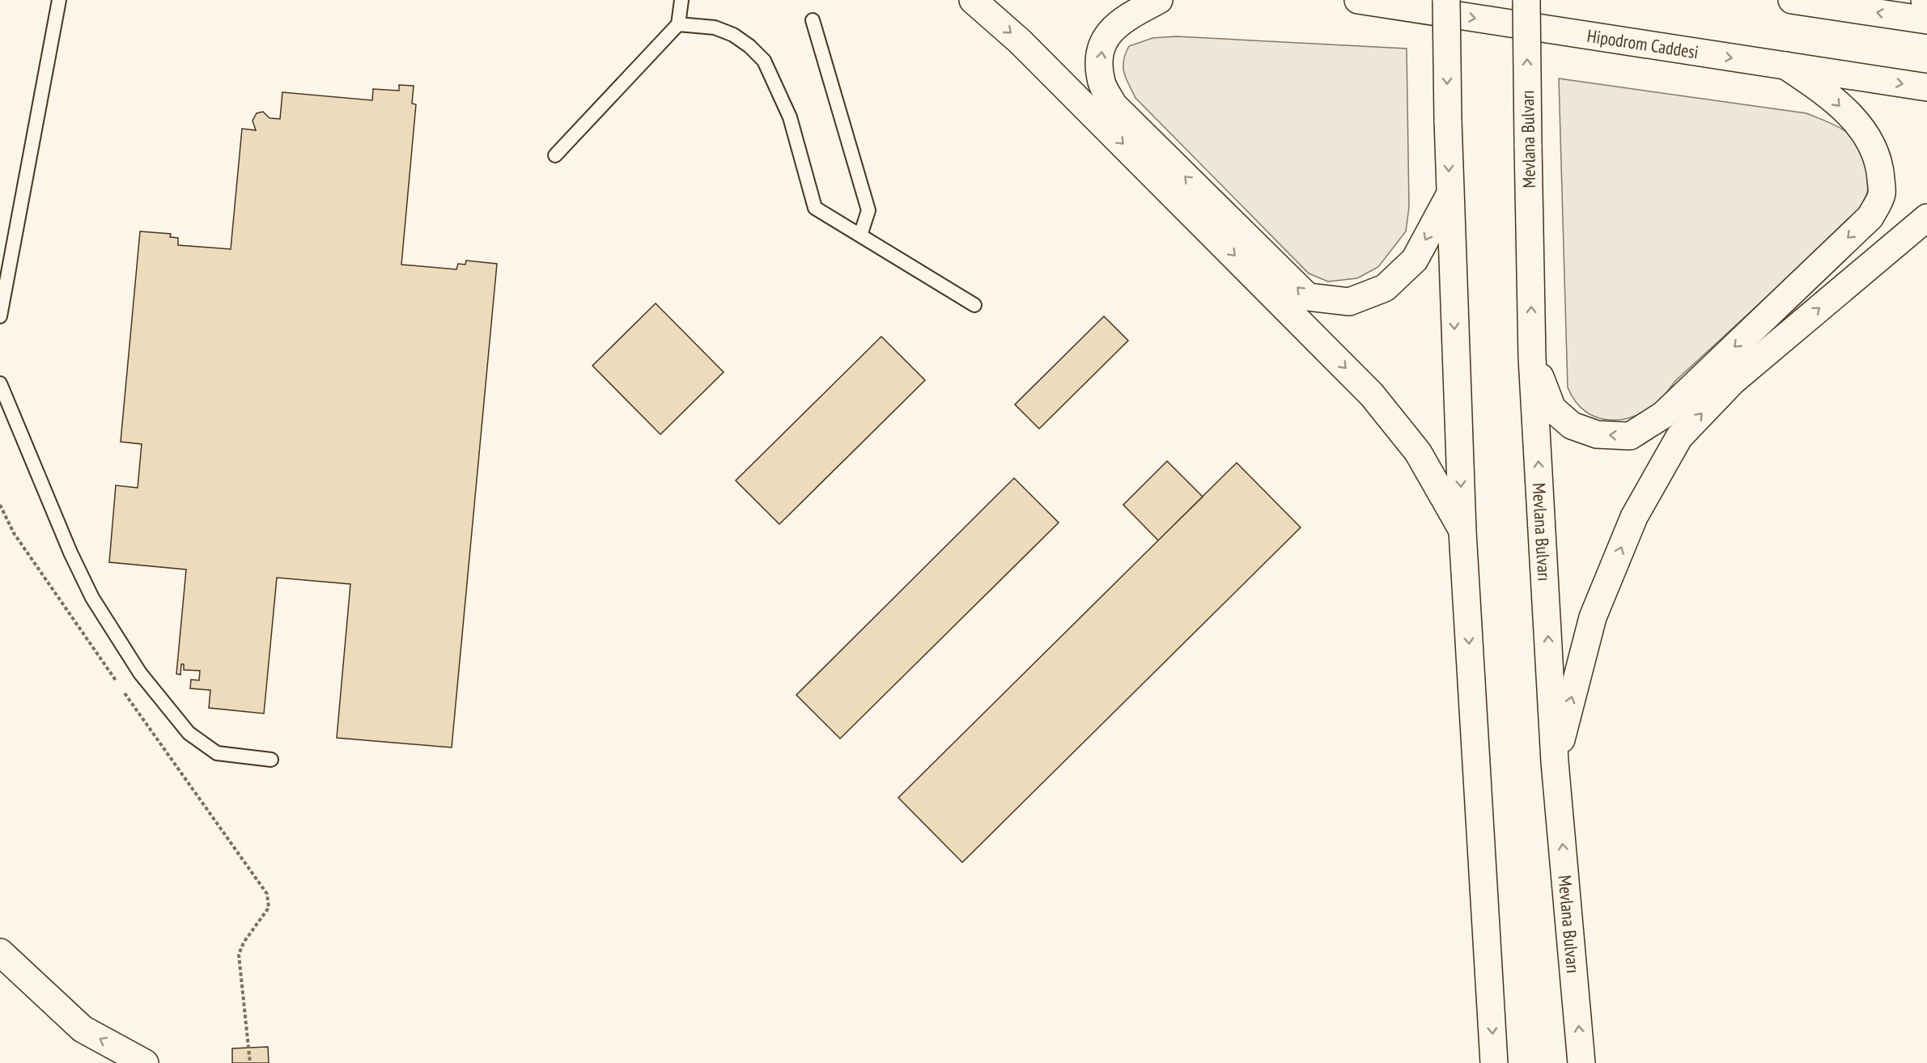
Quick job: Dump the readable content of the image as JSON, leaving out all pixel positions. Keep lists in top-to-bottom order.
{
  "streets": {
    "main road": ["Hipodrom Caddesi", "Mevlana Bulvarı"]
  },
  "one_way": ["Hipodrom Caddesi"]
}
